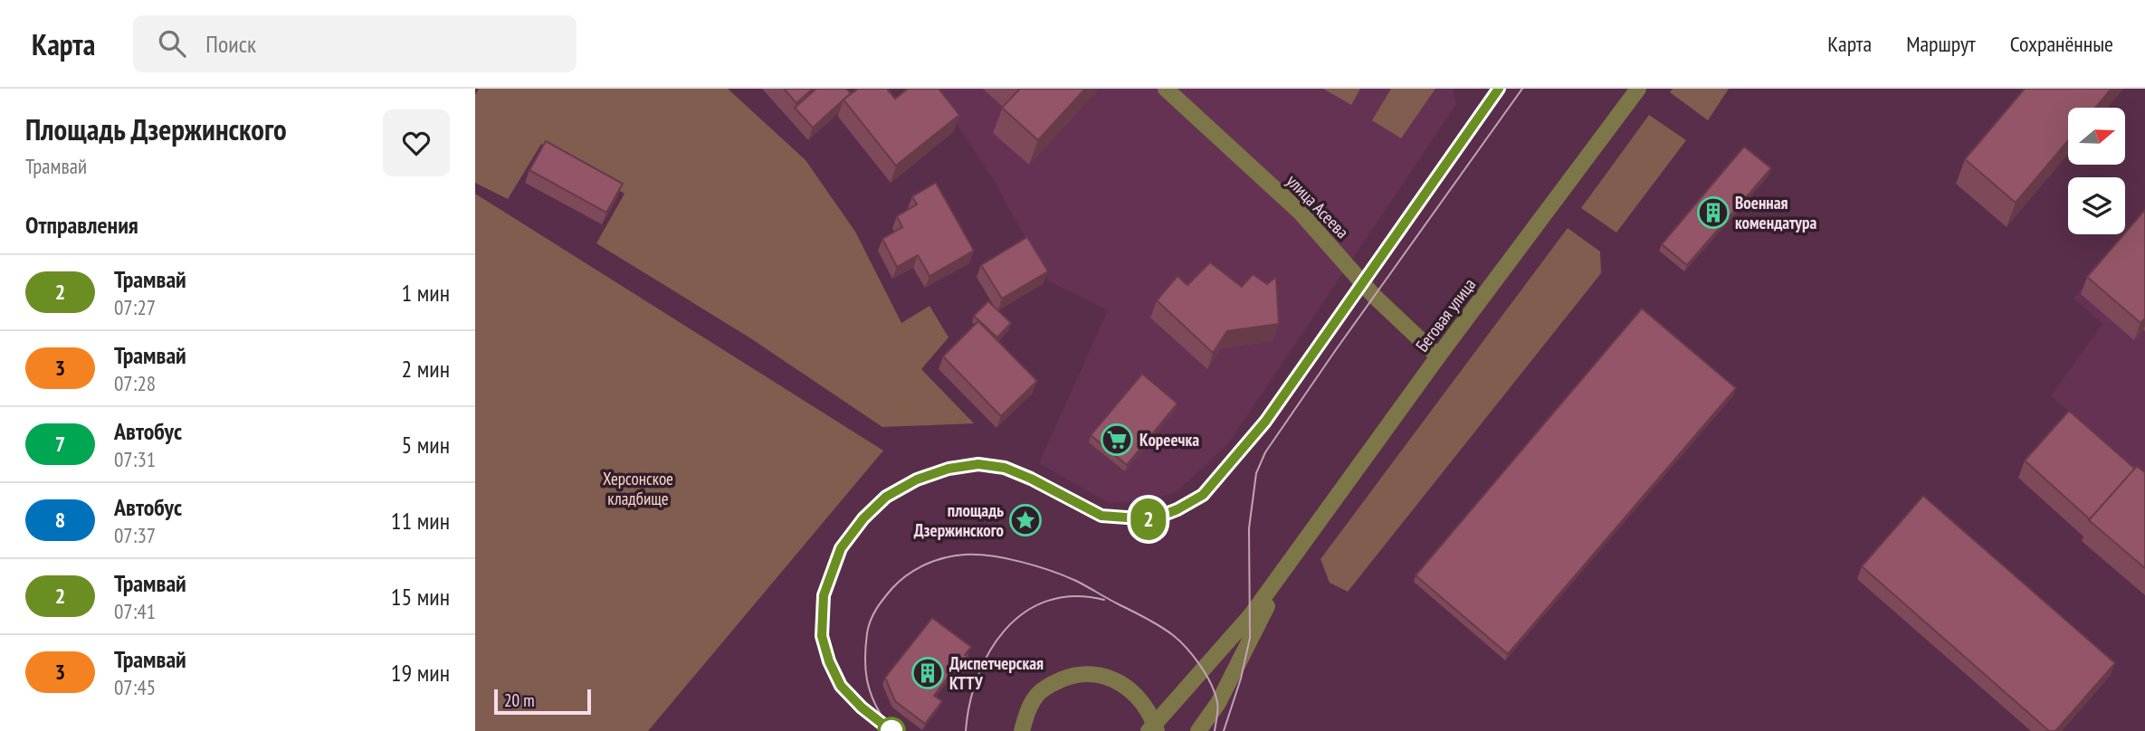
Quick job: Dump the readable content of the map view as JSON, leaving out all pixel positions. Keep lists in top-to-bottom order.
{
  "streets": {
    "street": ["улица Асеева", "Беговая улица"]
  },
  "crossings": [
    ["улица Асеева", "Беговая улица"]
  ],
  "parks": ["Херсонское кладбище"],
  "places": {
    "building": ["Военная комендатура", "Диспетчерская КТТУ"],
    "supermarket": ["Кореечка"],
    "place": ["площадь Дзержинского"]
  },
  "lines": ["tram line 2"],
  "scale_bar": "20 m",
  "north": "right",
  "page": {
    "header": "Карта",
    "search": "Поиск",
    "nav": ["Карта", "Маршрут", "Сохранённые"],
    "heading": [
      ["Площадь Дзержинского", "Трамвай"],
      "Отправления"
    ],
    "on_map": "2",
    "list": [
      {
        "mark": "2",
        "name": "Трамвай",
        "note": "07:27",
        "value": "1 мин"
      },
      {
        "mark": "3",
        "name": "Трамвай",
        "note": "07:28",
        "value": "2 мин"
      },
      {
        "mark": "7",
        "name": "Автобус",
        "note": "07:31",
        "value": "5 мин"
      },
      {
        "mark": "8",
        "name": "Автобус",
        "note": "07:37",
        "value": "11 мин"
      },
      {
        "mark": "2",
        "name": "Трамвай",
        "note": "07:41",
        "value": "15 мин"
      },
      {
        "mark": "3",
        "name": "Трамвай",
        "note": "07:45",
        "value": "19 мин"
      }
    ],
    "scale": "20 m"
  }
}
